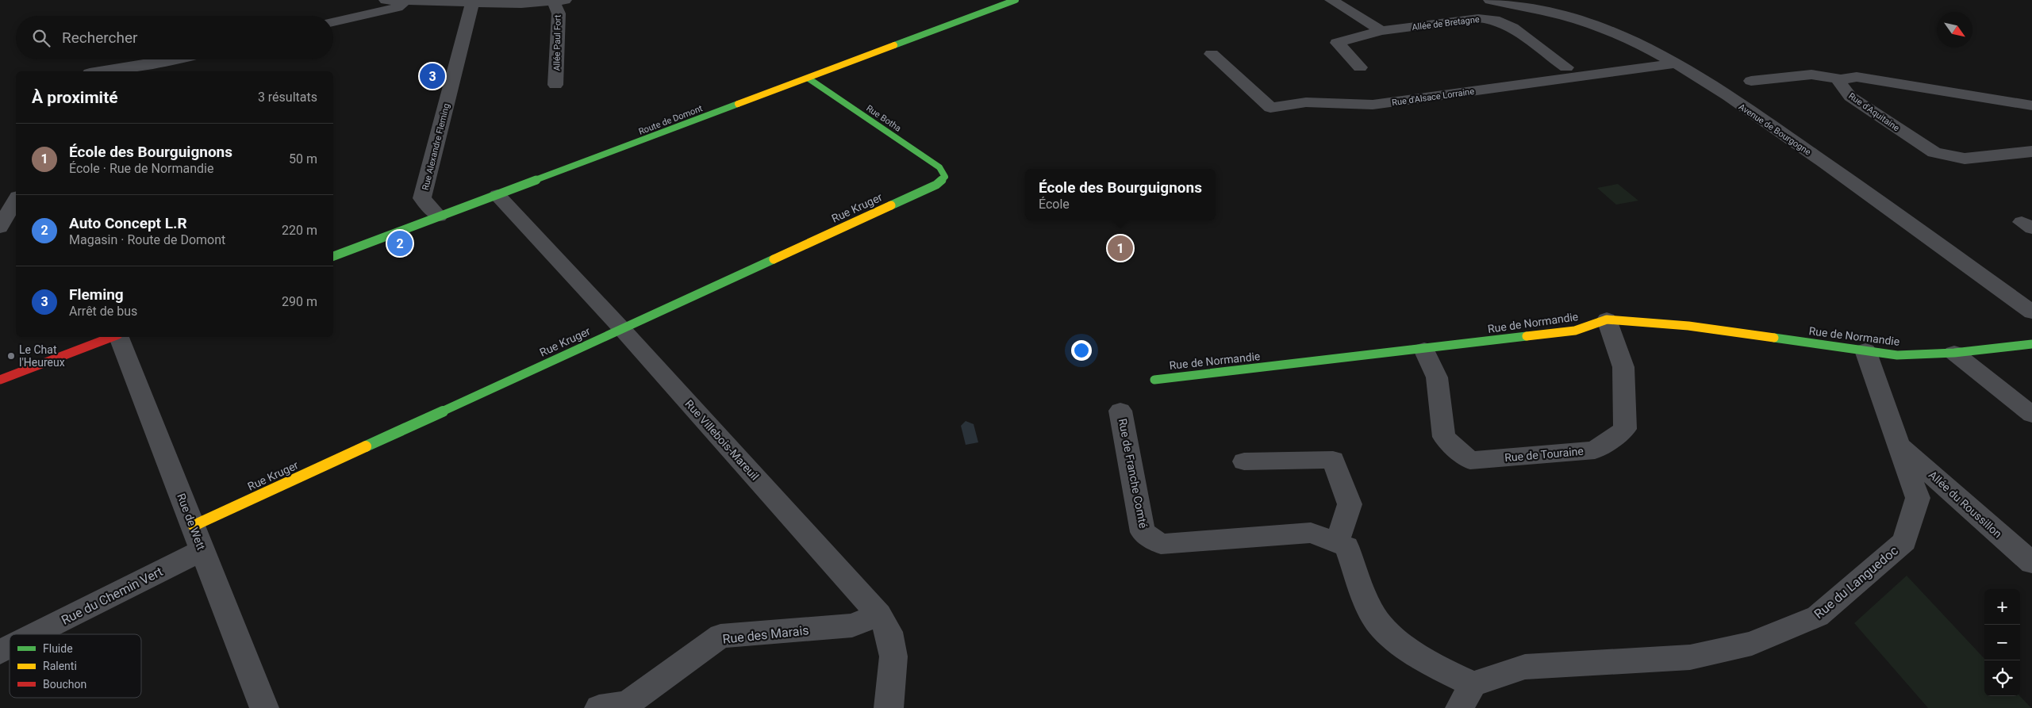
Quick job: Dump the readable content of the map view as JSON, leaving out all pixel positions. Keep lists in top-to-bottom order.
{
  "streets": {
    "street": [
      "Allée de Bretagne",
      "Allée Paul Fort",
      "Rue d'Alsace Lorraine",
      "Rue d'Aquitaine",
      "Rue Botha",
      "Route de Domont",
      "Avenue de Bourgogne",
      "Rue Alexandre Fleming",
      "Rue Kruger",
      "Rue de Normandie",
      "Rue Villebois-Mareuil",
      "Rue de Touraine",
      "Rue de Franche Comté",
      "Allée du Roussillon",
      "Rue de Wett",
      "Rue du Languedoc",
      "Rue du Chemin Vert",
      "Rue des Marais"
    ]
  },
  "crossings": [
    ["Rue d'Alsace Lorraine", "Avenue de Bourgogne"],
    ["Rue Botha", "Route de Domont"],
    ["Rue Botha", "Rue Kruger"],
    ["Route de Domont", "Rue Alexandre Fleming"],
    ["Route de Domont", "Rue Villebois-Mareuil"],
    ["Rue Kruger", "Rue Villebois-Mareuil"],
    ["Rue Kruger", "Rue de Wett"],
    ["Rue de Normandie", "Rue de Touraine"],
    ["Rue de Normandie", "Rue du Languedoc"],
    ["Rue Villebois-Mareuil", "Rue des Marais"],
    ["Allée du Roussillon", "Rue du Languedoc"],
    ["Rue de Wett", "Rue du Chemin Vert"]
  ],
  "places": ["Le Chat l'Heureux"],
  "legend": ["Fluide", "Ralenti", "Bouchon"],
  "north": "bottom right",
  "page": {
    "search": "Rechercher",
    "pins": ["3", "2", "1"],
    "heading": ["À proximité", "3 résultats"],
    "list": [
      {
        "mark": "1",
        "name": "École des Bourguignons",
        "note": "École · Rue de Normandie",
        "value": "50 m"
      },
      {
        "mark": "2",
        "name": "Auto Concept L.R",
        "note": "Magasin · Route de Domont",
        "value": "220 m"
      },
      {
        "mark": "3",
        "name": "Fleming",
        "note": "Arrêt de bus",
        "value": "290 m"
      }
    ],
    "popup": ["École des Bourguignons", "École"],
    "map_buttons": ["+", "−"]
  }
}
